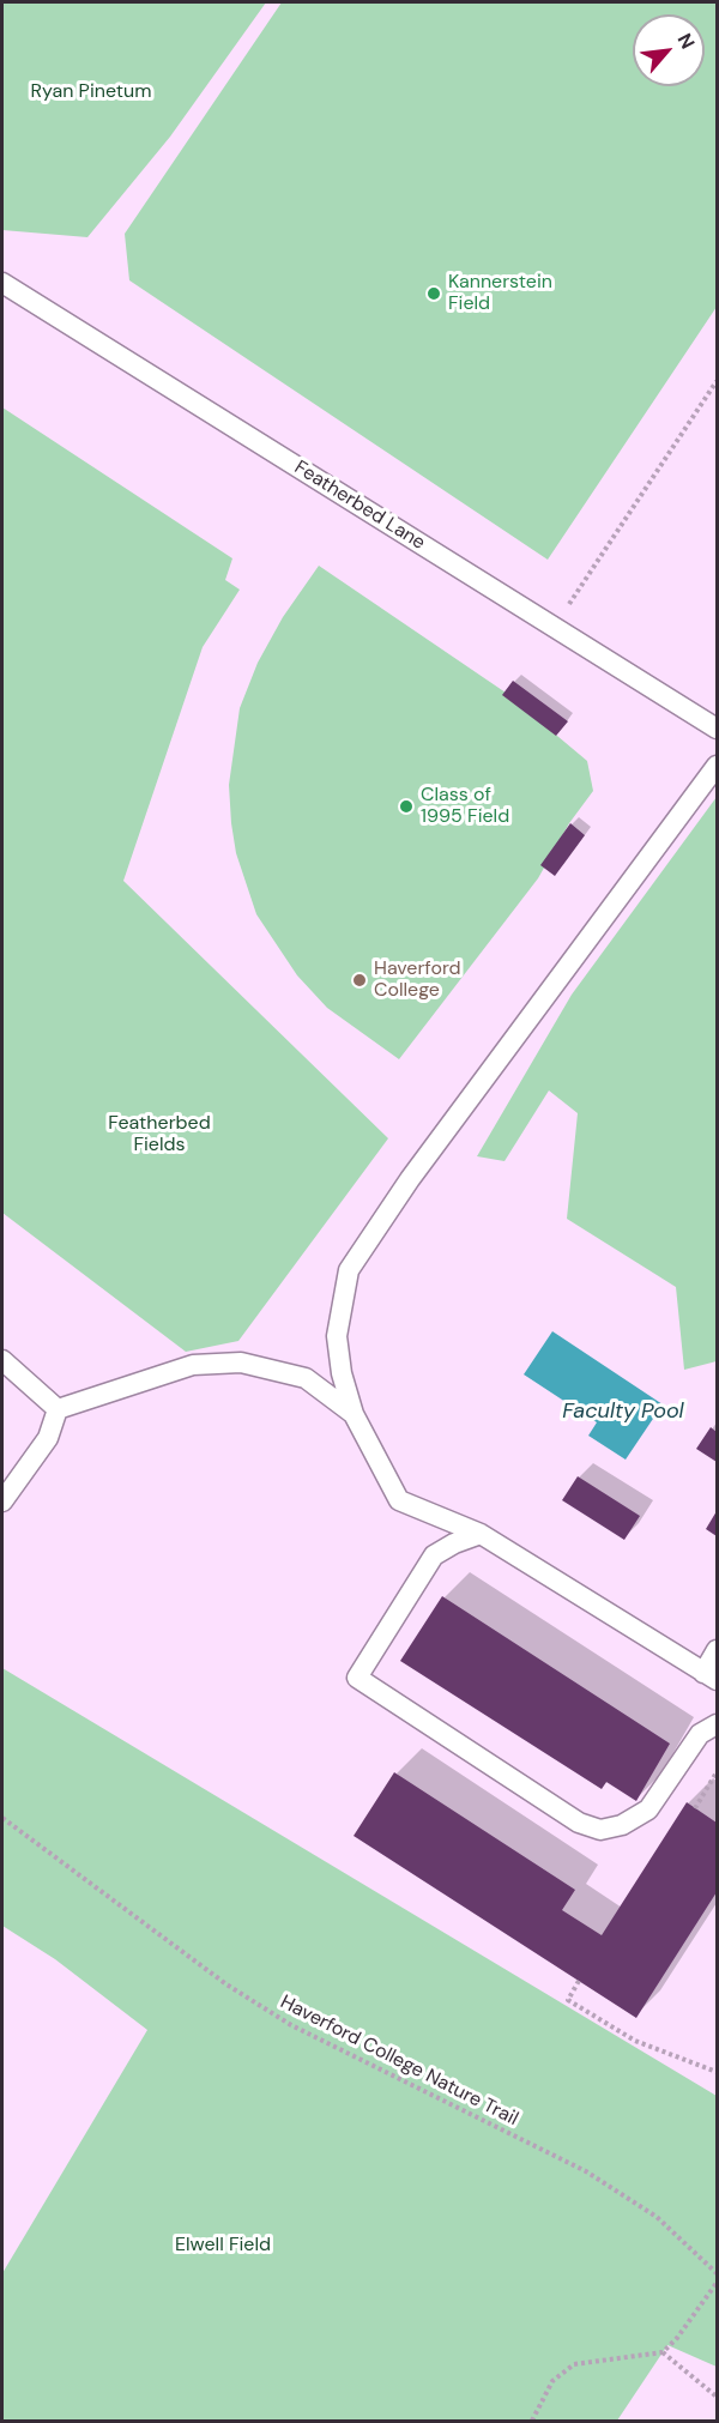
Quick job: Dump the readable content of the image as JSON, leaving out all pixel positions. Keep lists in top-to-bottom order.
{
  "streets": {
    "lane": ["Featherbed Lane"],
    "path": ["Haverford College Nature Trail"]
  },
  "water": ["Faculty Pool"],
  "parks": ["Ryan Pinetum", "Featherbed Fields", "Elwell Field"],
  "places": ["Kannerstein Field", "Class of 1995 Field", "Haverford College"],
  "north": "top right"
}
